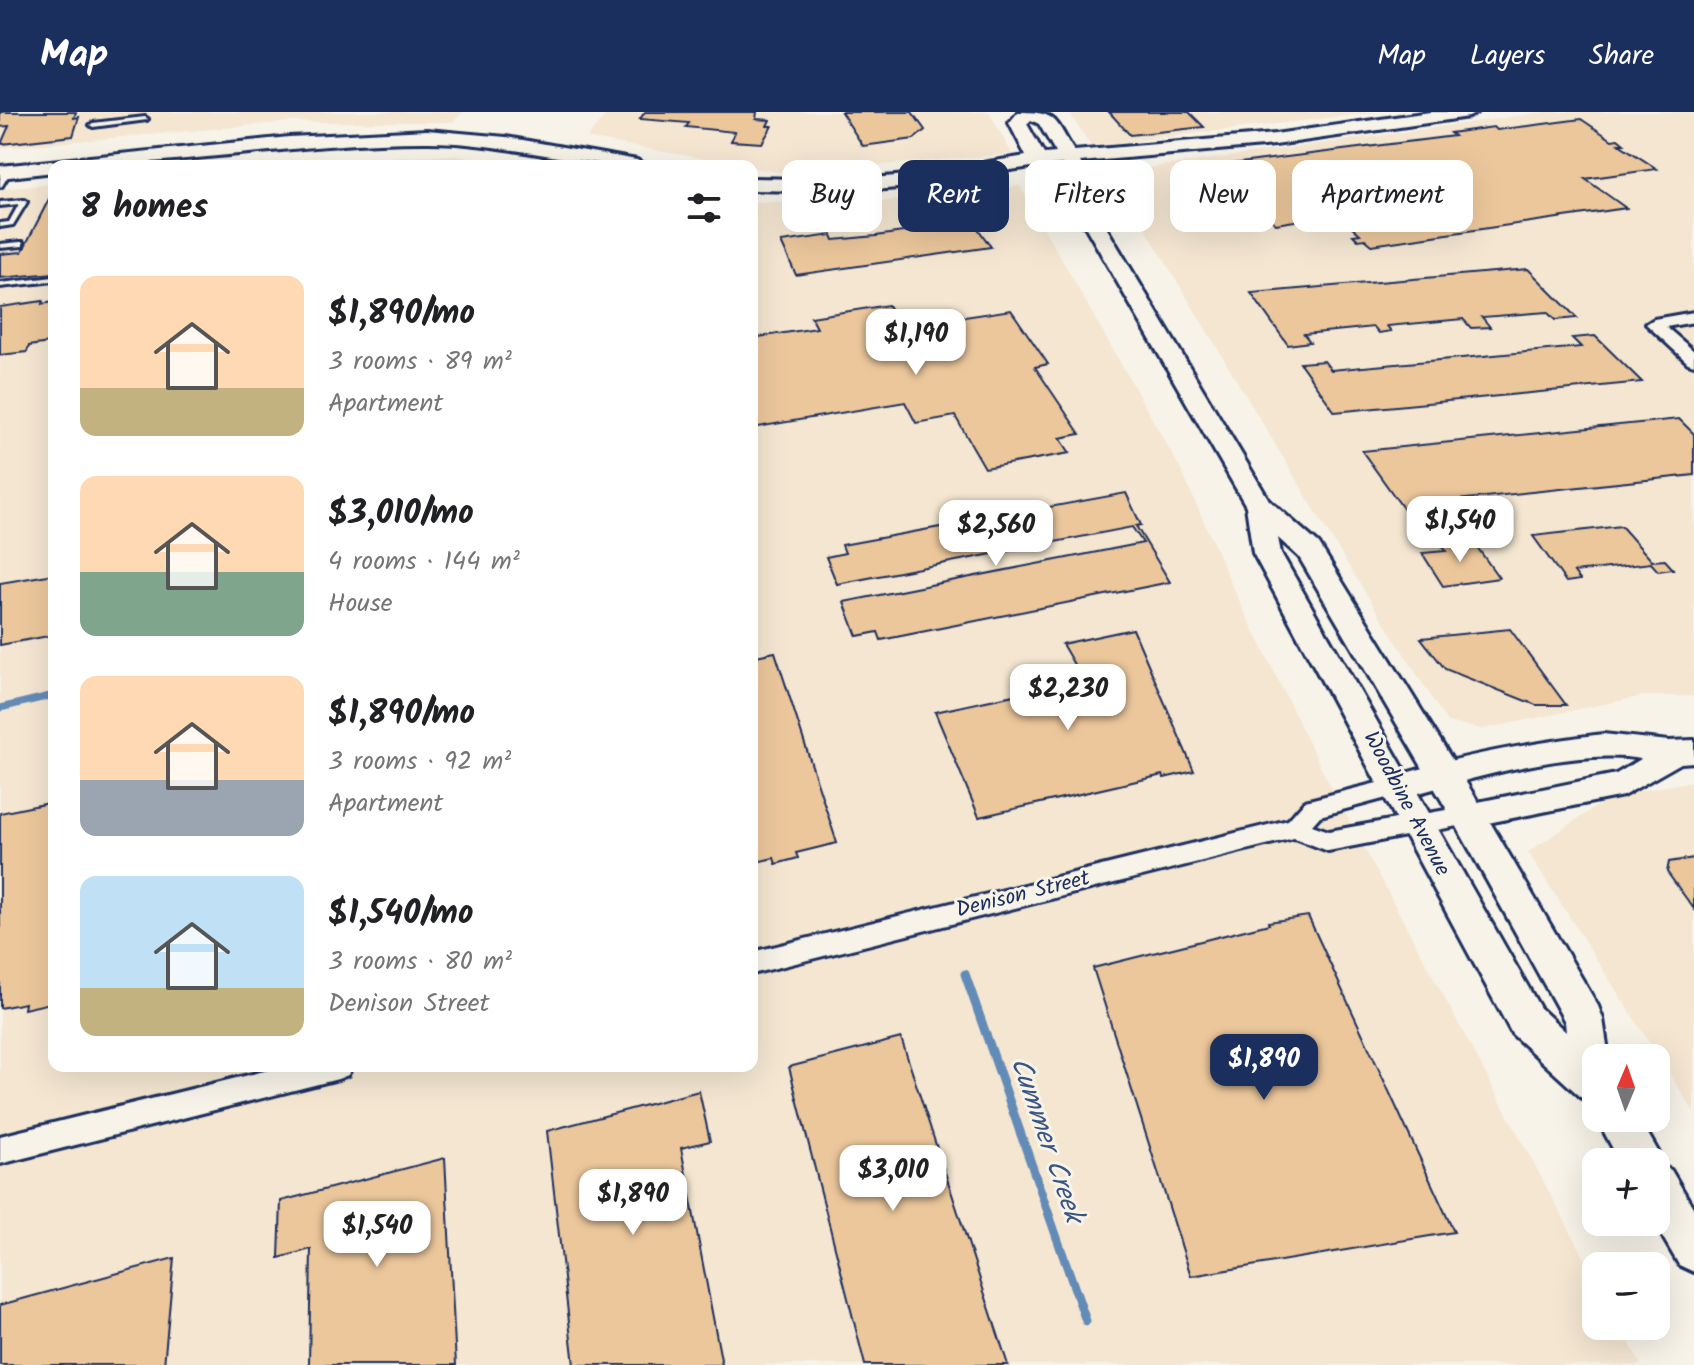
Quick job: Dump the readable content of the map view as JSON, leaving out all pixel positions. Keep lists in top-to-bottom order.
{
  "streets": {
    "main road": ["Woodbine Avenue"],
    "street": ["Denison Street"]
  },
  "crossings": [
    ["Woodbine Avenue", "Denison Street"]
  ],
  "water": ["Cummer Creek"],
  "north": "top",
  "page": {
    "header": "Map",
    "nav": ["Map", "Layers", "Share"],
    "chip": [
      "Buy",
      "Rent",
      "Filters",
      "New",
      "Apartment"
    ],
    "heading": "8 homes",
    "list": [
      {
        "name": "$1,890/mo",
        "note": "3 rooms · 89 m² · Apartment"
      },
      {
        "name": "$3,010/mo",
        "note": "4 rooms · 144 m² · House"
      },
      {
        "name": "$1,890/mo",
        "note": "3 rooms · 92 m² · Apartment"
      },
      {
        "name": "$1,540/mo",
        "note": "3 rooms · 80 m² · Denison Street"
      }
    ],
    "price": [
      "$1,190",
      "$1,540",
      "$2,560",
      "$2,230",
      "$1,890",
      "$3,010",
      "$1,890",
      "$1,540"
    ],
    "map_buttons": ["+", "−"]
  }
}
